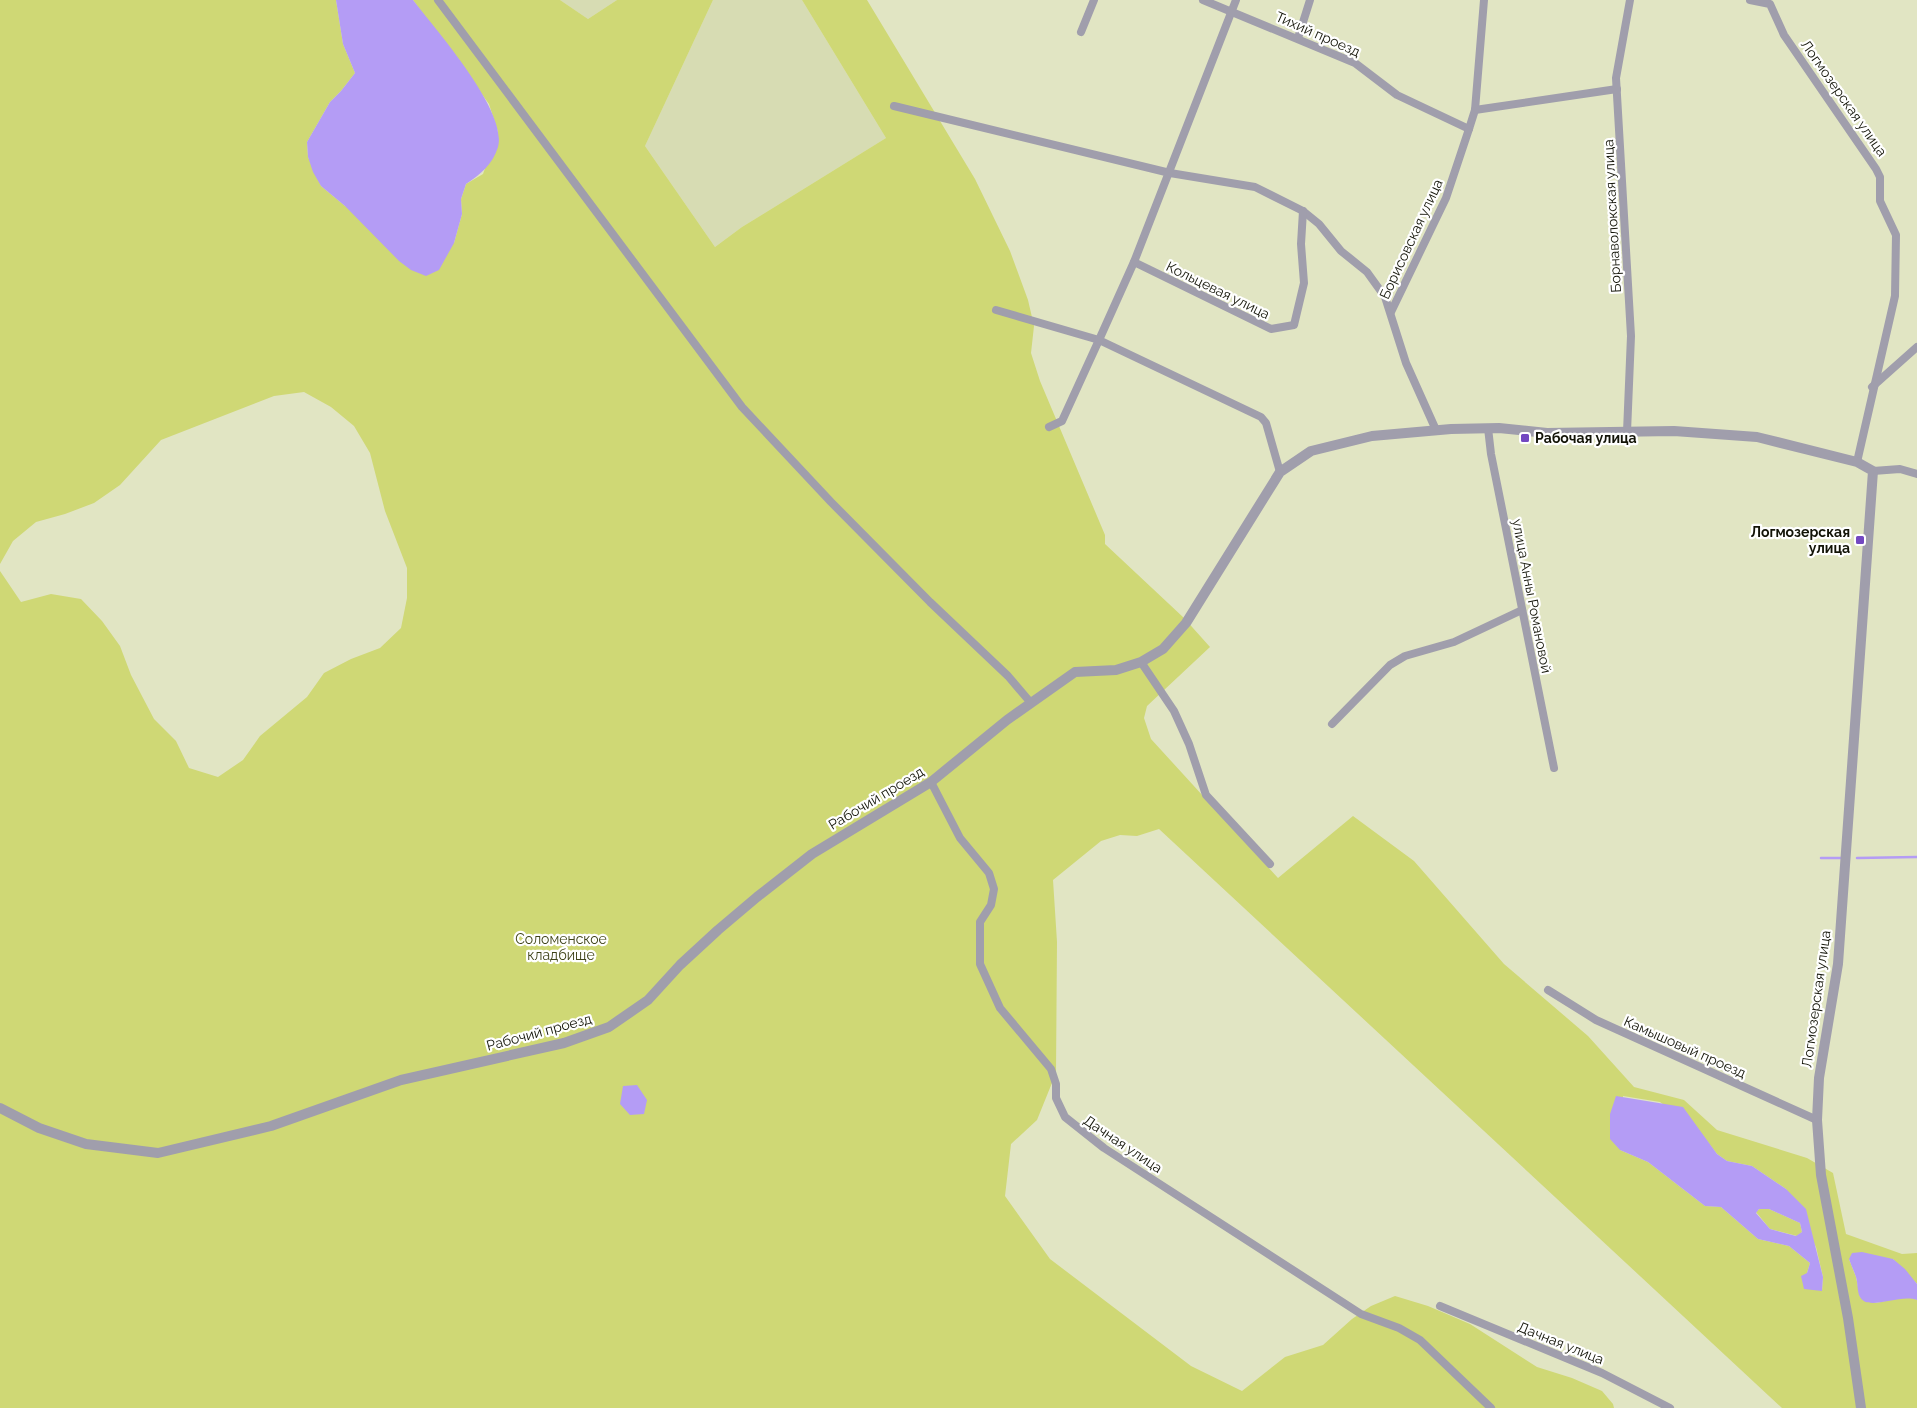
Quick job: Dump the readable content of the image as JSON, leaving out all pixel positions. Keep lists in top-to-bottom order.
{
  "streets": {
    "street": [
      "Тихий проезд",
      "Логмозерская улица",
      "Борнаволокская улица",
      "Борисовская улица",
      "Кольцевая улица",
      "улица Анны Романовой",
      "Рабочий проезд",
      "Камышовый проезд",
      "Дачная улица"
    ]
  },
  "crossings": [
    ["Тихий проезд", "Борисовская улица"],
    ["Логмозерская улица", "Камышовый проезд"],
    ["Рабочий проезд", "Дачная улица"]
  ],
  "parks": ["Соломенское кладбище"],
  "places": {
    "transit": ["Рабочая улица", "Логмозерская улица"]
  }
}
